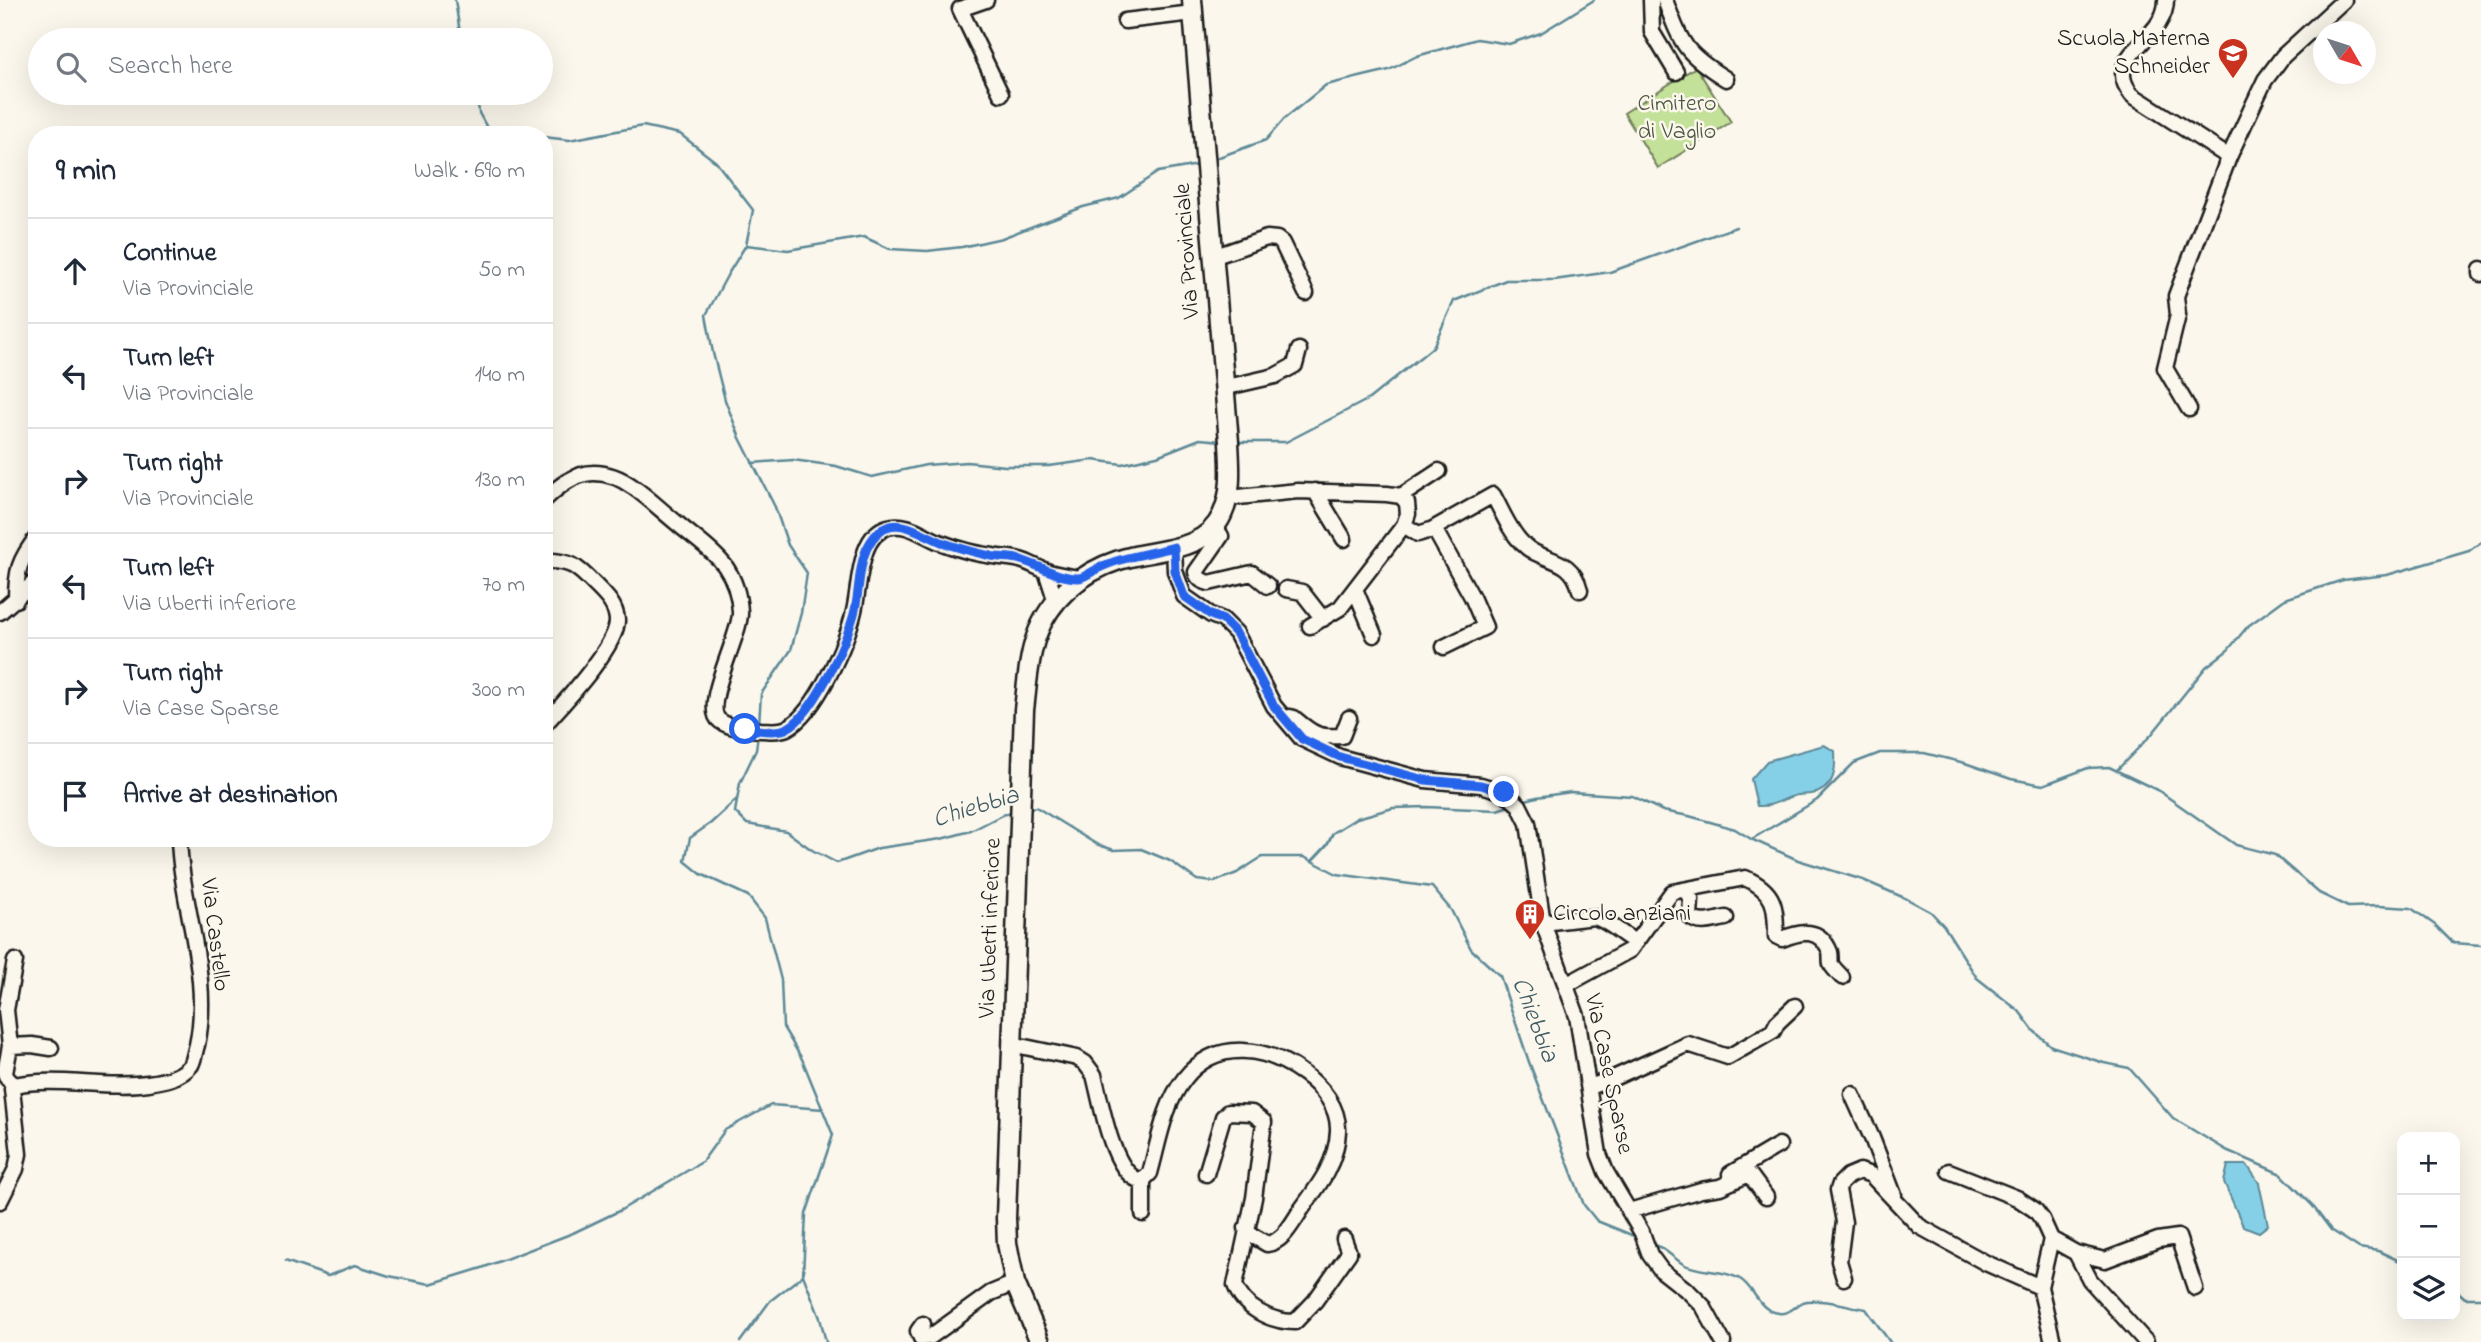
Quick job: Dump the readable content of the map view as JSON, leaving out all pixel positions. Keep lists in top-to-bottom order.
{
  "streets": {
    "main road": ["Via Provinciale", "Via Uberti inferiore"],
    "street": ["Via Castello", "Via Case Sparse"]
  },
  "crossings": [
    ["Via Uberti inferiore", "Via Case Sparse"]
  ],
  "water": ["Chiebbia"],
  "parks": ["Cimitero di Vaglio"],
  "places": {
    "school or university": ["Scuola Materna Schneider"],
    "building": ["Circolo anziani"]
  },
  "north": "bottom right",
  "page": {
    "search": "Search here",
    "heading": ["9 min", "Walk · 690 m"],
    "list": [
      ["Continue", "Via Provinciale", "50 m"],
      ["Turn left", "Via Provinciale", "140 m"],
      ["Turn right", "Via Provinciale", "130 m"],
      ["Turn left", "Via Uberti inferiore", "70 m"],
      ["Turn right", "Via Case Sparse", "300 m"],
      "Arrive at destination"
    ],
    "map_buttons": ["+", "−"]
  }
}
